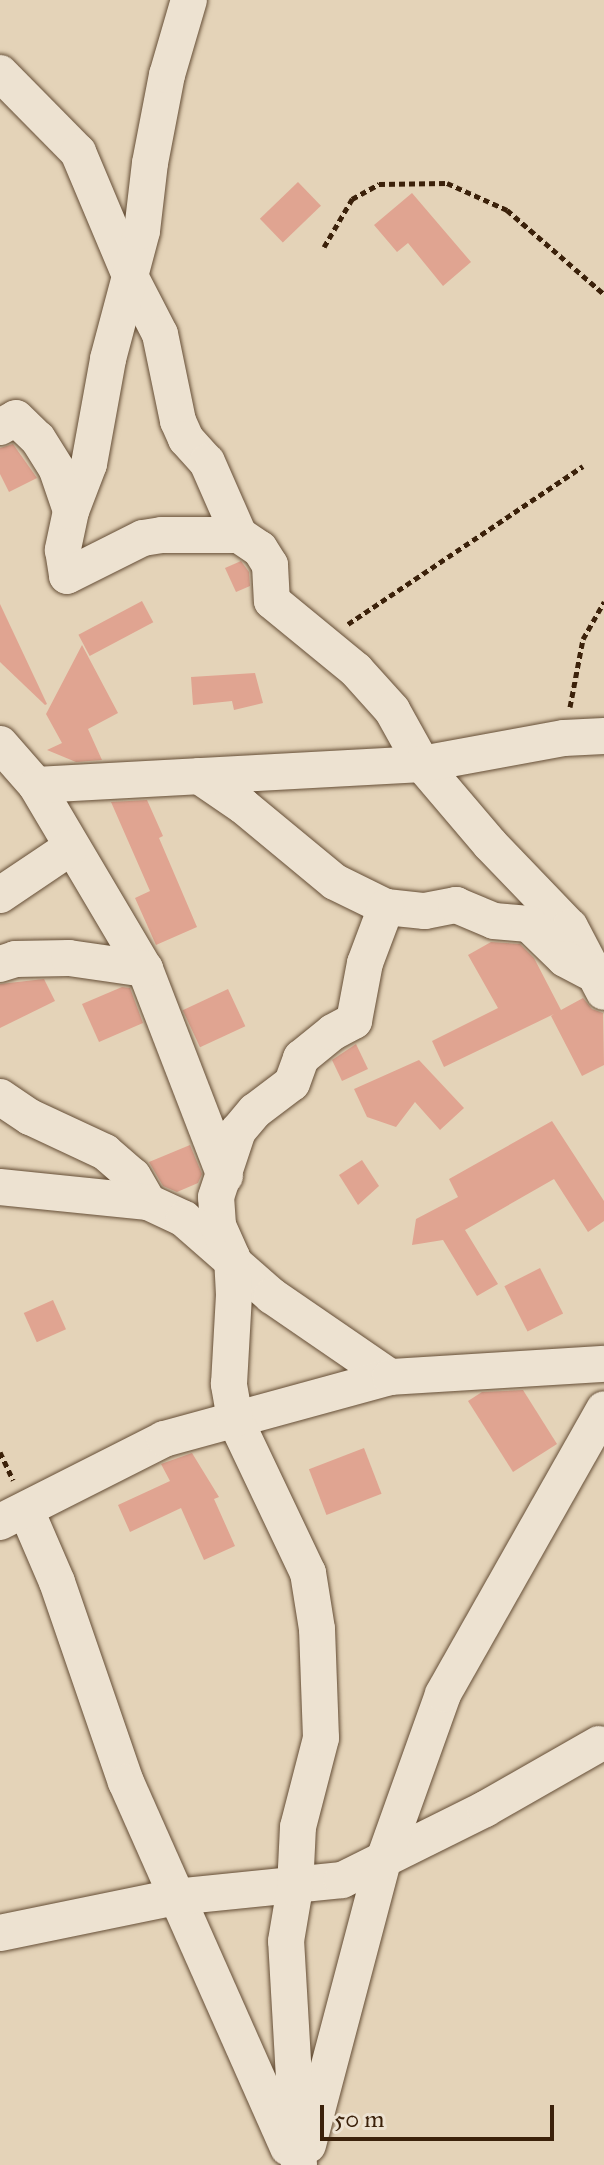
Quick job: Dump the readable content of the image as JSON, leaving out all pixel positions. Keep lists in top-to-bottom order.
{
  "scale_bar": "50 m"
}
